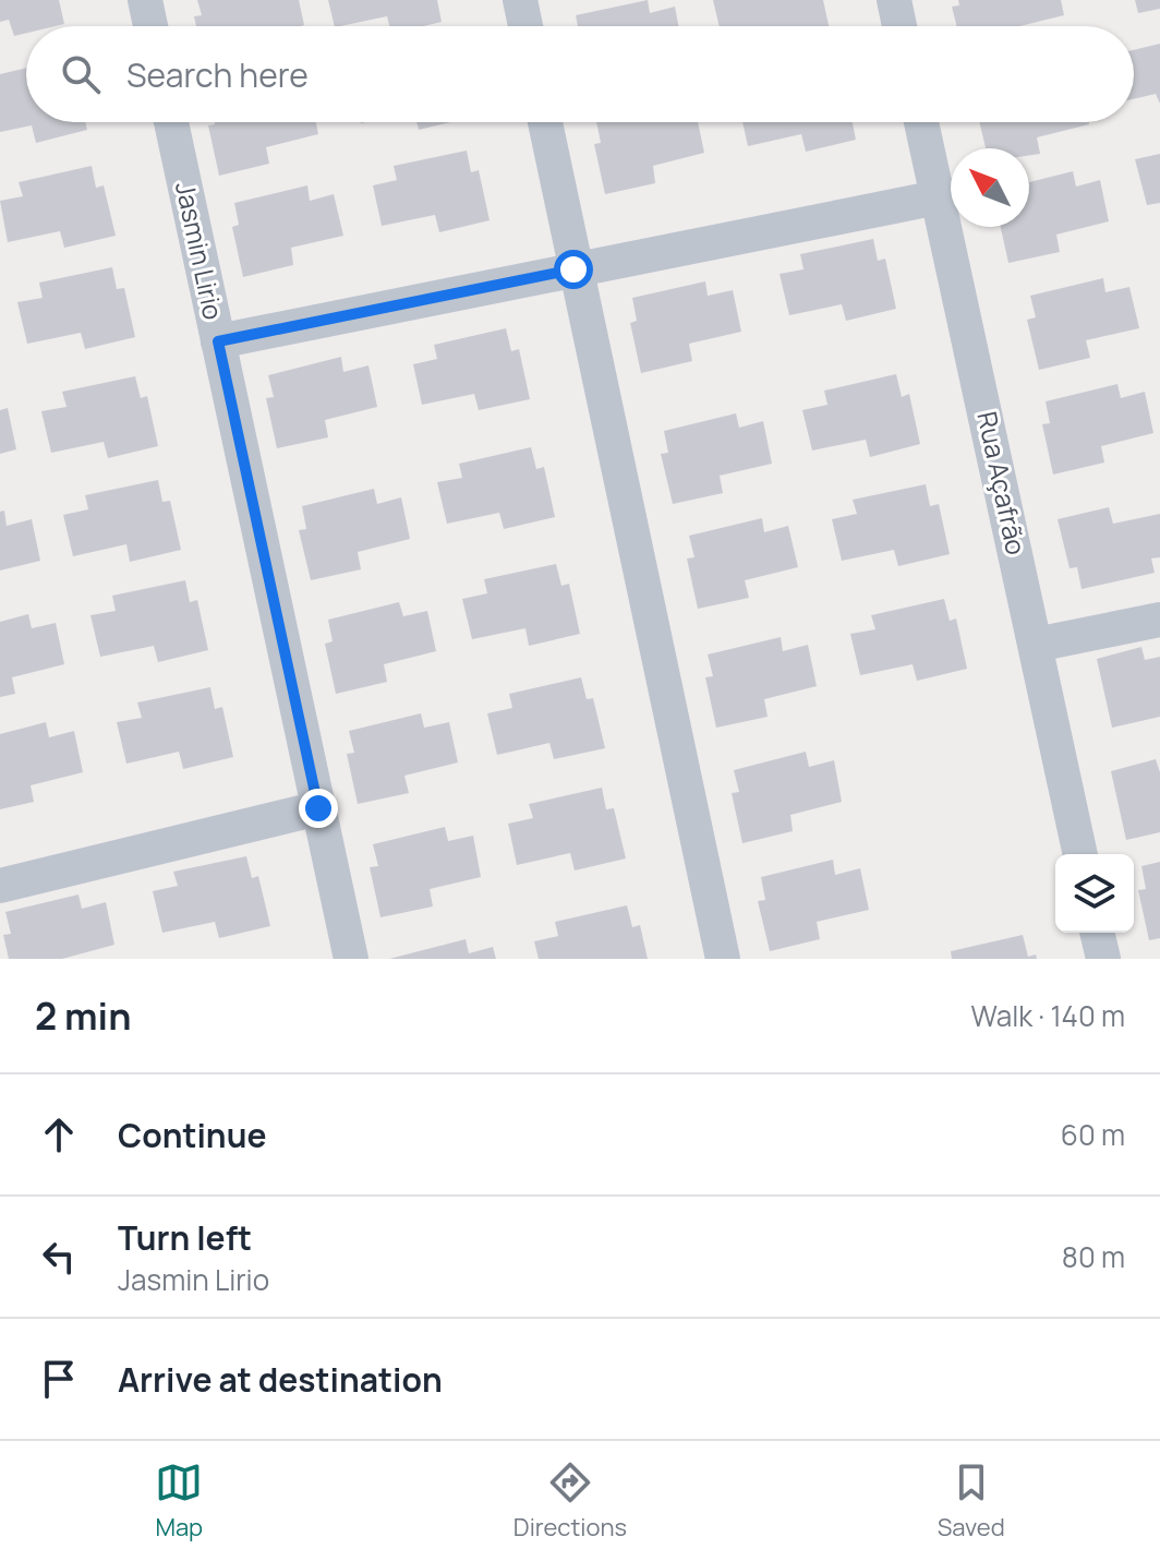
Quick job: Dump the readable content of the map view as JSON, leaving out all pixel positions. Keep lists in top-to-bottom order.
{
  "streets": {
    "street": ["Jasmin Lirio", "Rua Açafrão"]
  },
  "north": "top left",
  "page": {
    "search": "Search here",
    "heading": ["2 min", "Walk · 140 m"],
    "list": [
      ["Continue", "60 m"],
      ["Turn left", "Jasmin Lirio", "80 m"],
      "Arrive at destination"
    ],
    "nav": ["Map", "Directions", "Saved"]
  }
}
